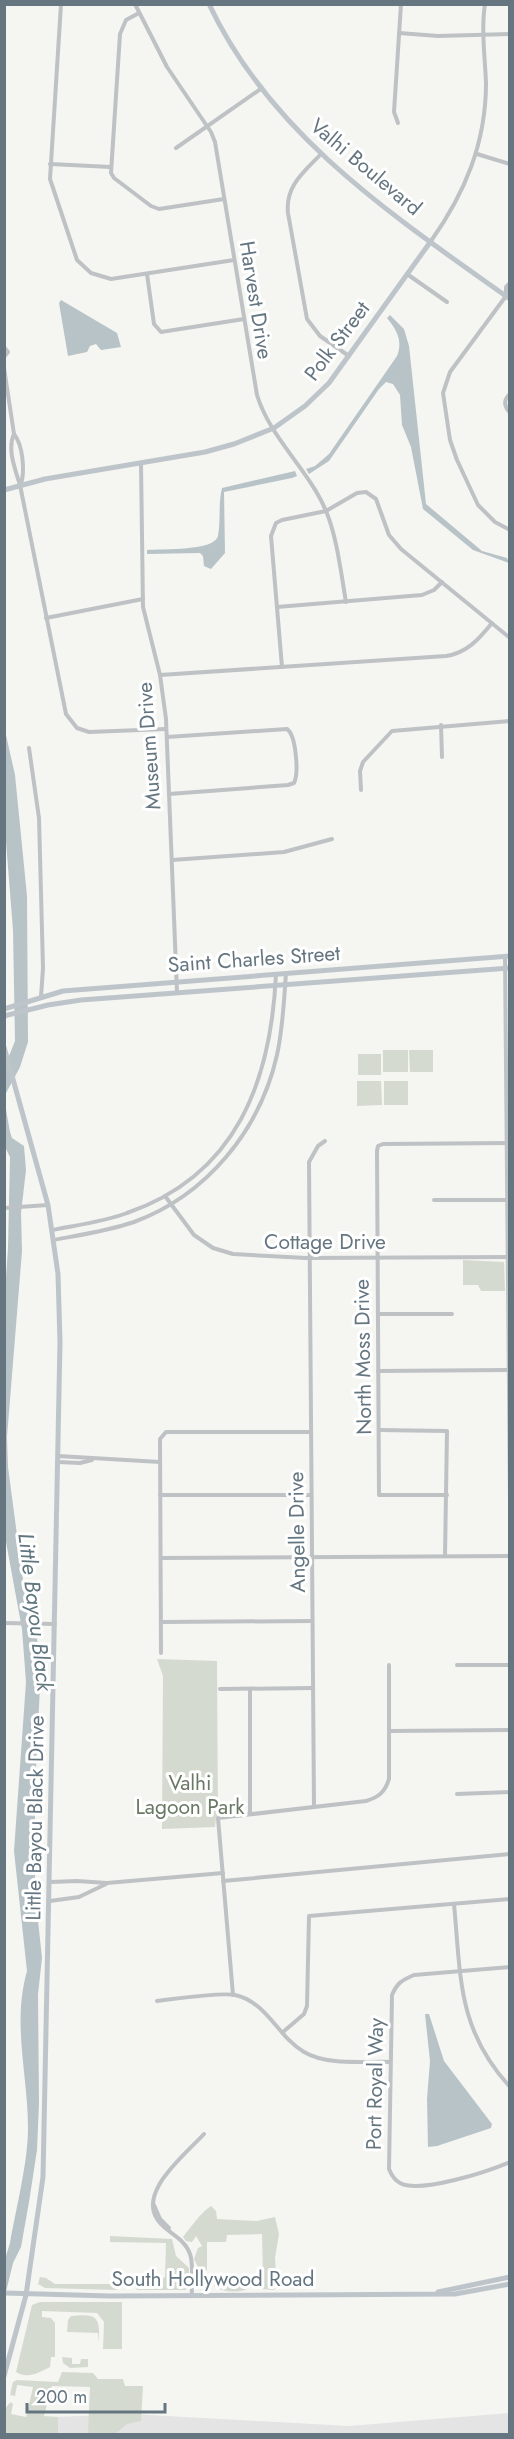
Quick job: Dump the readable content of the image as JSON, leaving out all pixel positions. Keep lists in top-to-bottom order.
{
  "streets": {
    "street": [
      "Valhi Boulevard",
      "Harvest Drive",
      "Polk Street",
      "Museum Drive",
      "Saint Charles Street",
      "Cottage Drive",
      "North Moss Drive",
      "Angelle Drive",
      "Little Bayou Black Drive",
      "Port Royal Way",
      "South Hollywood Road"
    ]
  },
  "crossings": [
    ["Valhi Boulevard", "Polk Street"],
    ["Harvest Drive", "Polk Street"],
    ["Polk Street", "Museum Drive"],
    ["Museum Drive", "Saint Charles Street"],
    ["Cottage Drive", "North Moss Drive"],
    ["Cottage Drive", "Angelle Drive"],
    ["Little Bayou Black Drive", "South Hollywood Road"]
  ],
  "water": ["Little Bayou Black"],
  "parks": ["Valhi Lagoon Park"],
  "scale_bar": "200 m"
}
